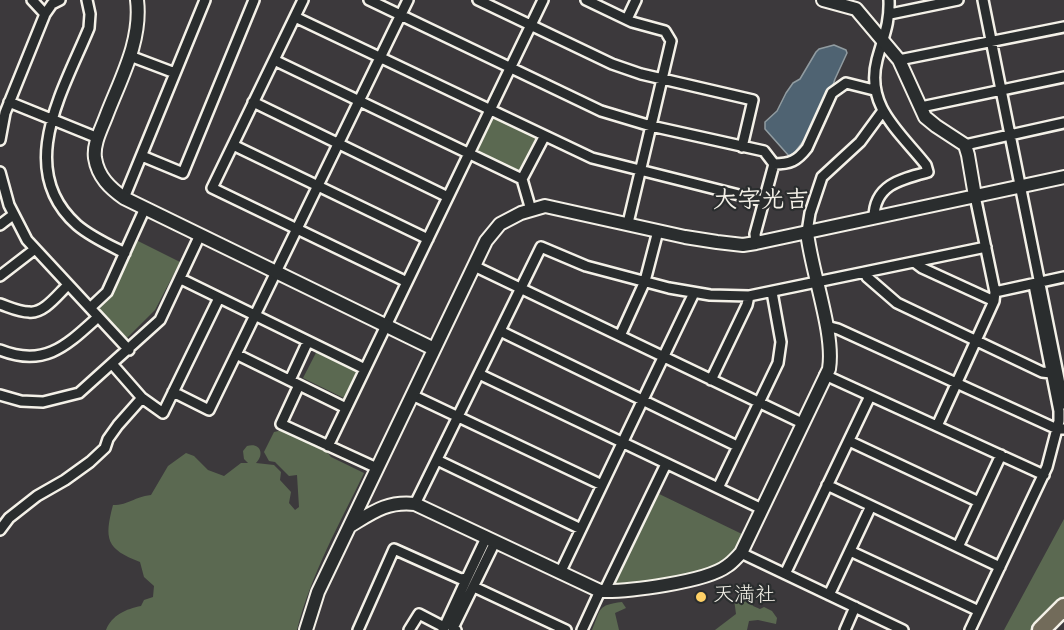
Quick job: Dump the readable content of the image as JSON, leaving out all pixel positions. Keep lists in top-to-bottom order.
{
  "districts": ["大字光吉"],
  "places": ["天満社"]
}
